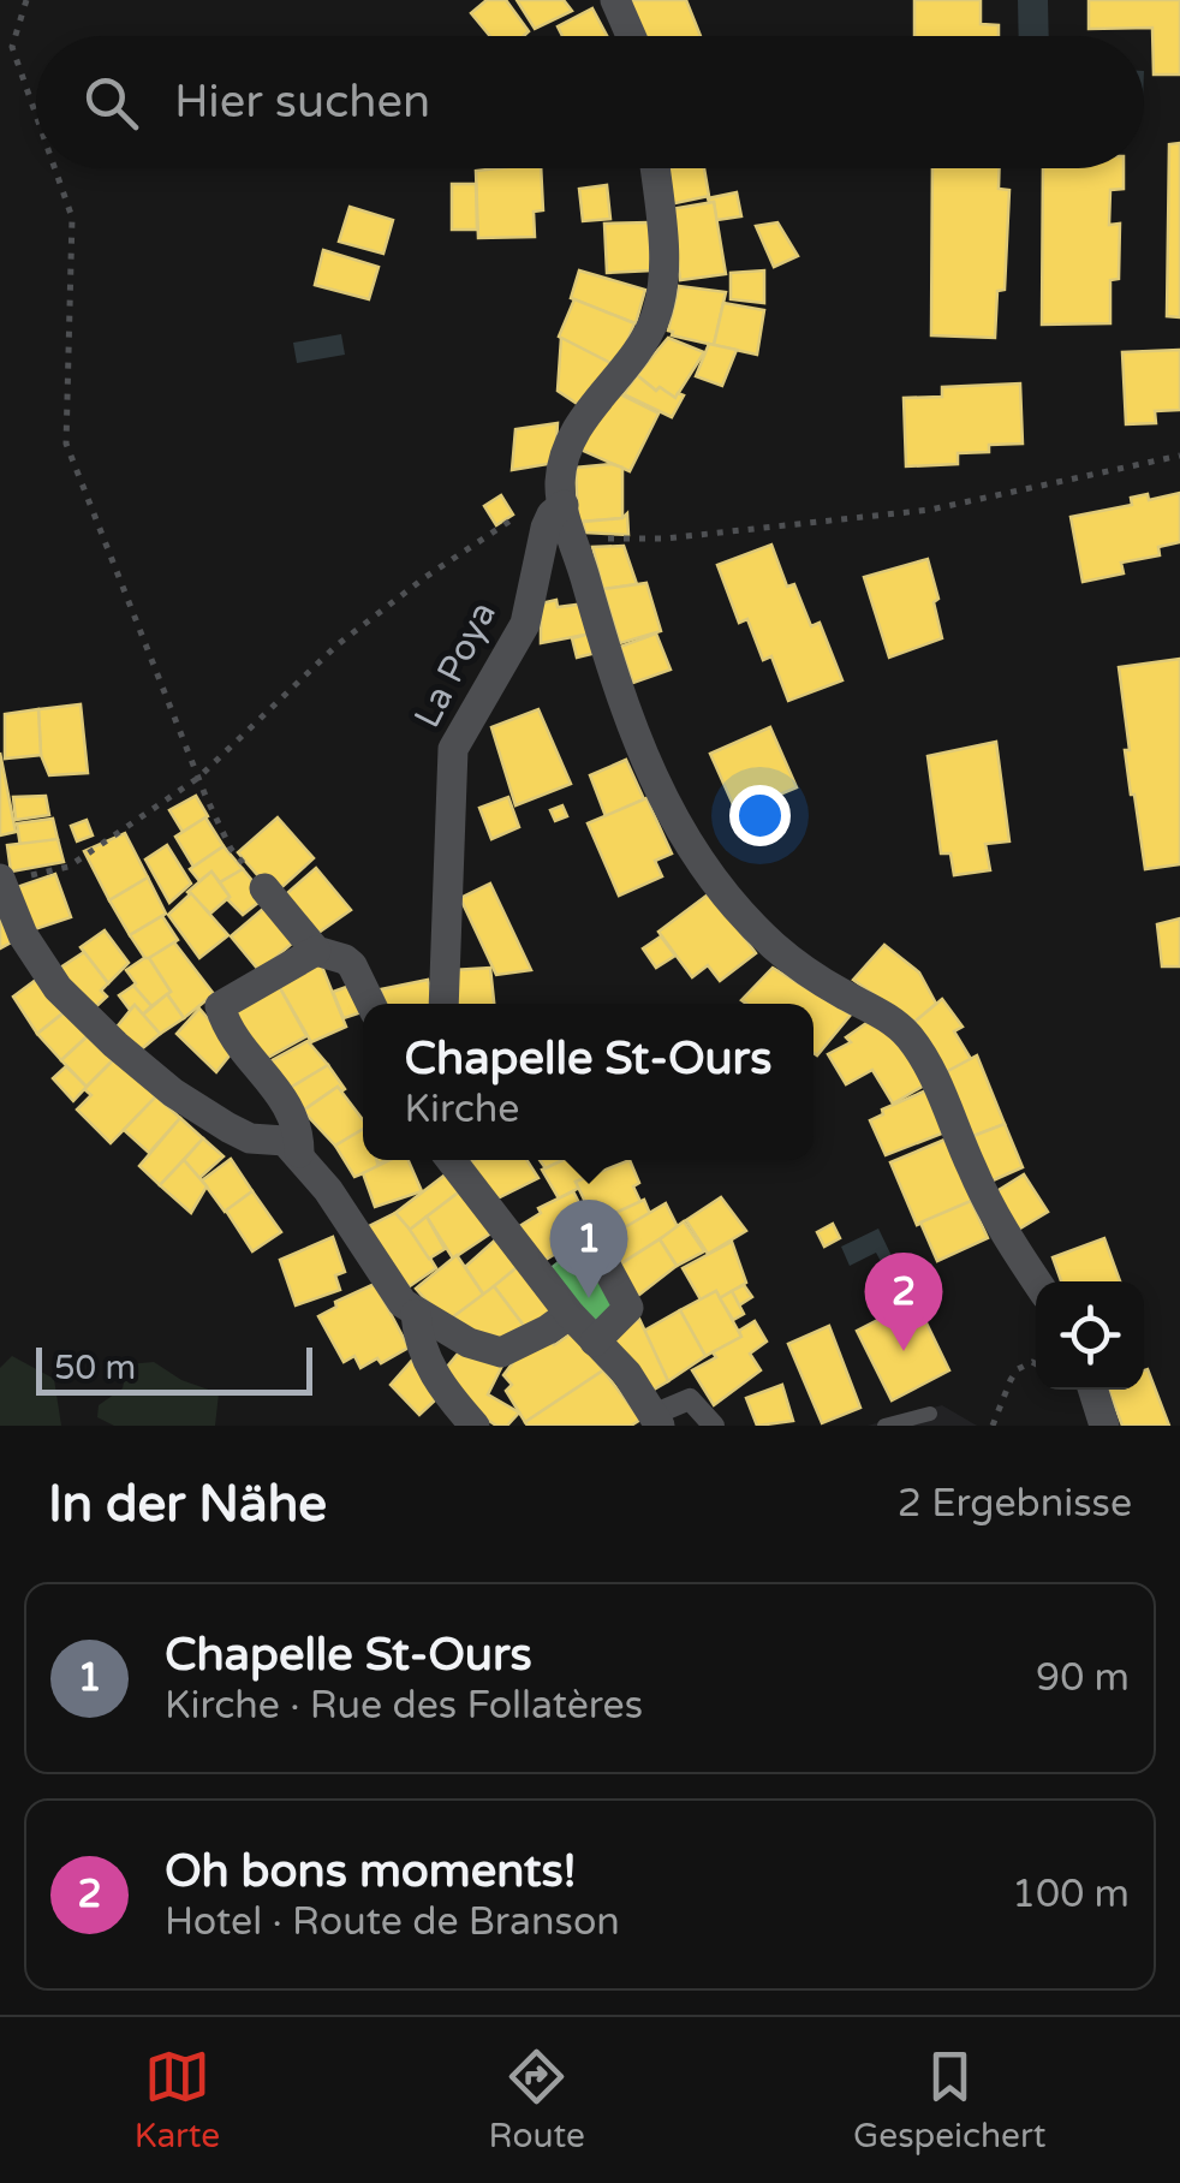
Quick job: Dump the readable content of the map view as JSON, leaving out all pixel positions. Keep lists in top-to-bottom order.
{
  "streets": {
    "street": ["La Poya"]
  },
  "scale_bar": "50 m",
  "page": {
    "search": "Hier suchen",
    "popup": ["Chapelle St-Ours", "Kirche"],
    "pins": ["1", "2"],
    "scale": "50 m",
    "heading": ["In der Nähe", "2 Ergebnisse"],
    "list": [
      {
        "mark": "1",
        "name": "Chapelle St-Ours",
        "note": "Kirche · Rue des Follatères",
        "value": "90 m"
      },
      {
        "mark": "2",
        "name": "Oh bons moments!",
        "note": "Hotel · Route de Branson",
        "value": "100 m"
      }
    ],
    "nav": ["Karte", "Route", "Gespeichert"]
  }
}
